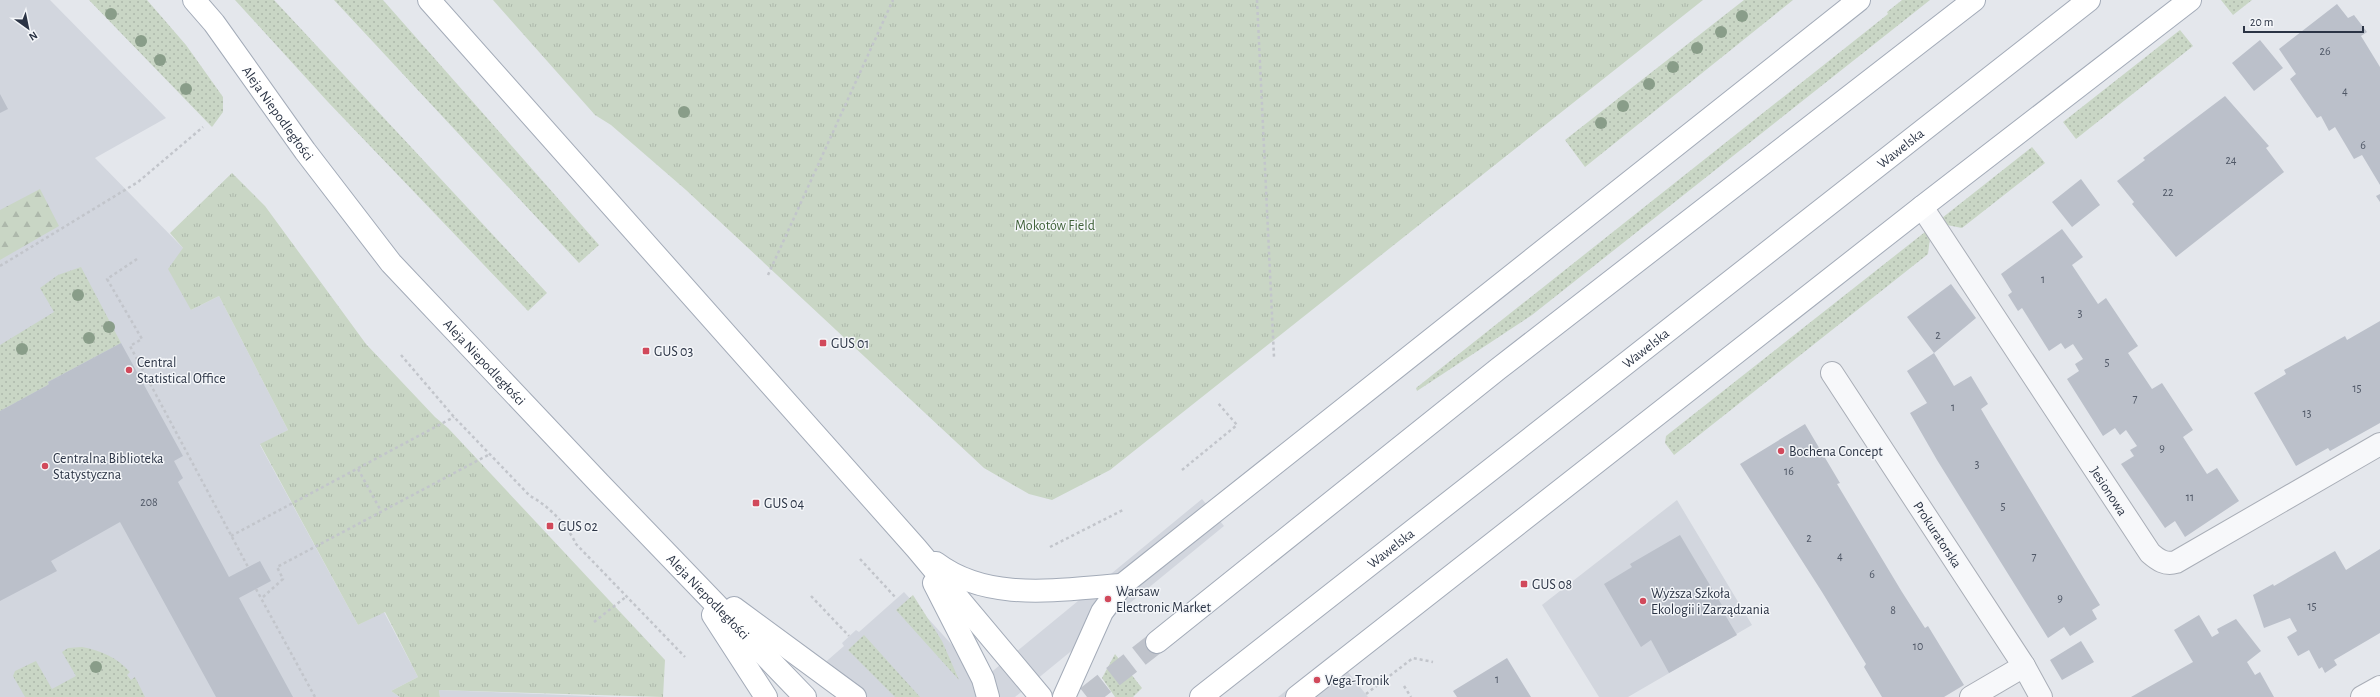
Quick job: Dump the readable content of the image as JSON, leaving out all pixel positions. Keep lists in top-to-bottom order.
{
  "streets": {
    "main road": ["Aleja Niepodległości", "Wawelska"],
    "street": ["Jesionowa", "Prokuratorska"]
  },
  "parks": ["Mokotów Field"],
  "places": {
    "transit": [
      "GUS 01",
      "GUS 03",
      "GUS 04",
      "GUS 02",
      "GUS 08"
    ],
    "other": [
      "Central Statistical Office",
      "Bochena Concept",
      "Centralna Biblioteka Statystyczna",
      "Warsaw Electronic Market",
      "Wyższa Szkoła Ekologii i Zarządzania",
      "Vega-Tronik"
    ]
  },
  "house_numbers": [
    "26",
    "4",
    "6",
    "24",
    "22",
    "1",
    "3",
    "2",
    "5",
    "15",
    "7",
    "1",
    "13",
    "9",
    "3",
    "16",
    "11",
    "208",
    "5",
    "2",
    "4",
    "7",
    "6",
    "9",
    "15",
    "8",
    "10",
    "1"
  ],
  "scale_bar": "20 m",
  "north": "bottom right"
}
